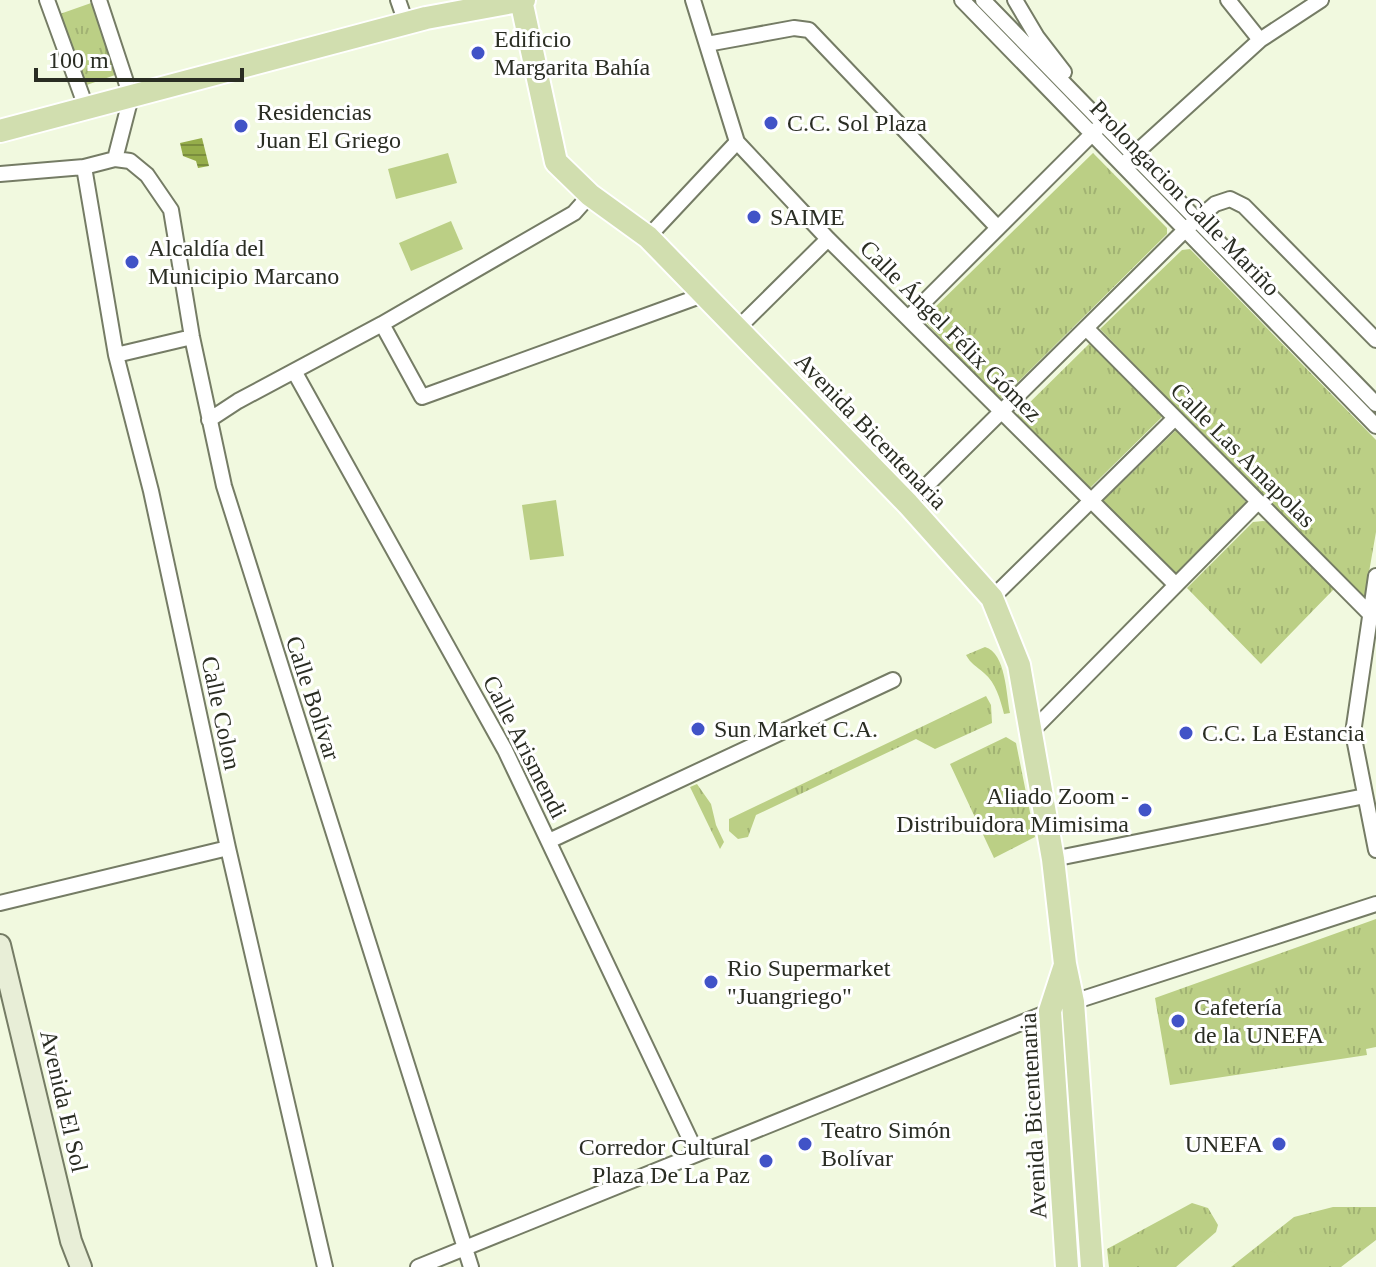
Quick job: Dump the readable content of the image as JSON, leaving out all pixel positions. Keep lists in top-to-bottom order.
{
  "streets": {
    "main road": ["Avenida Bicentenaria"],
    "street": [
      "Prolongacion Calle Mariño",
      "Calle Ángel Félix Gómez",
      "Calle Las Amapolas",
      "Calle Bolívar",
      "Calle Colon",
      "Calle Arismendi",
      "Avenida El Sol"
    ]
  },
  "places": [
    "Edificio Margarita Bahía",
    "C.C. Sol Plaza",
    "Residencias Juan El Griego",
    "SAIME",
    "Alcaldía del Municipio Marcano",
    "Sun Market C.A.",
    "C.C. La Estancia",
    "Aliado Zoom - Distribuidora Mimisima",
    "Rio Supermarket \"Juangriego\"",
    "Cafetería de la UNEFA",
    "Teatro Simón Bolívar",
    "UNEFA",
    "Corredor Cultural Plaza De La Paz"
  ],
  "scale_bar": "100 m"
}
